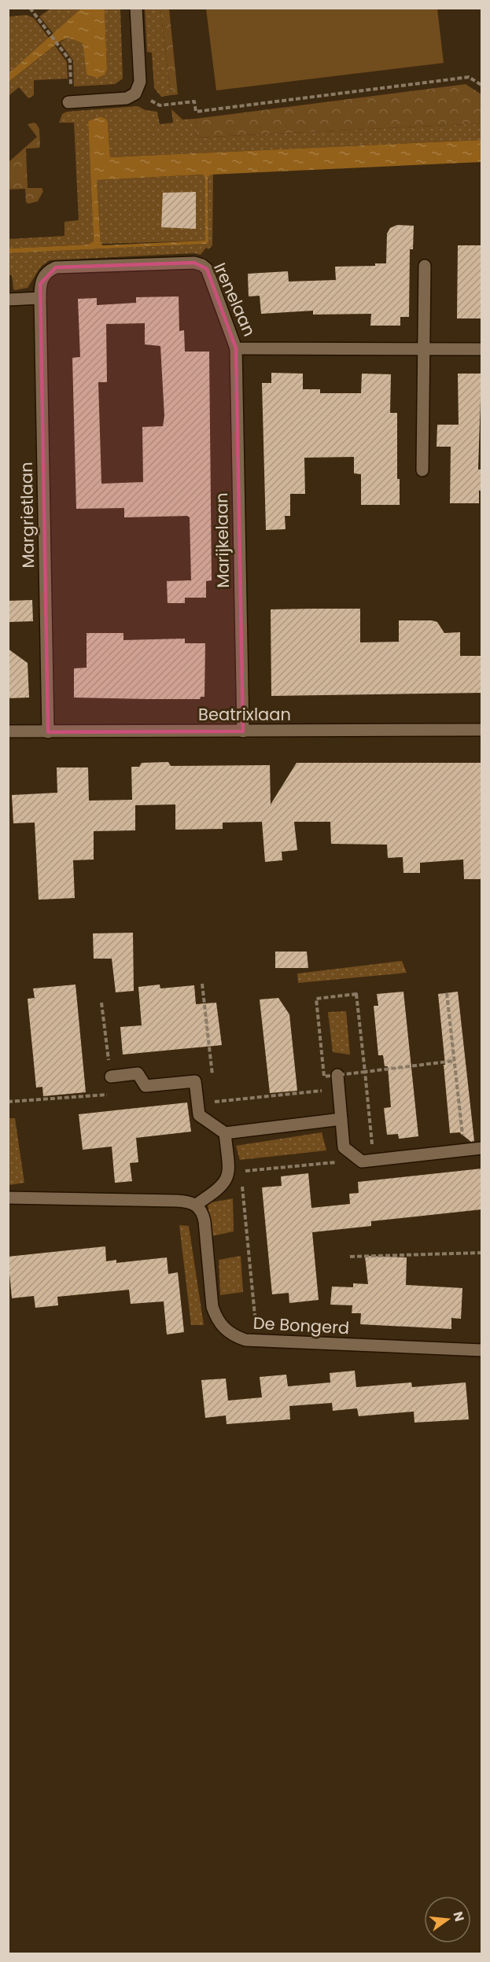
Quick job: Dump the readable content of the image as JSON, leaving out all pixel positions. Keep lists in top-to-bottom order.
{
  "streets": {
    "street": [
      "Irenelaan",
      "Margrietlaan",
      "Marijkelaan",
      "Beatrixlaan",
      "De Bongerd"
    ]
  },
  "crossings": [
    ["Irenelaan", "Margrietlaan"],
    ["Irenelaan", "Marijkelaan"],
    ["Margrietlaan", "Beatrixlaan"],
    ["Marijkelaan", "Beatrixlaan"]
  ],
  "north": "right"
}
